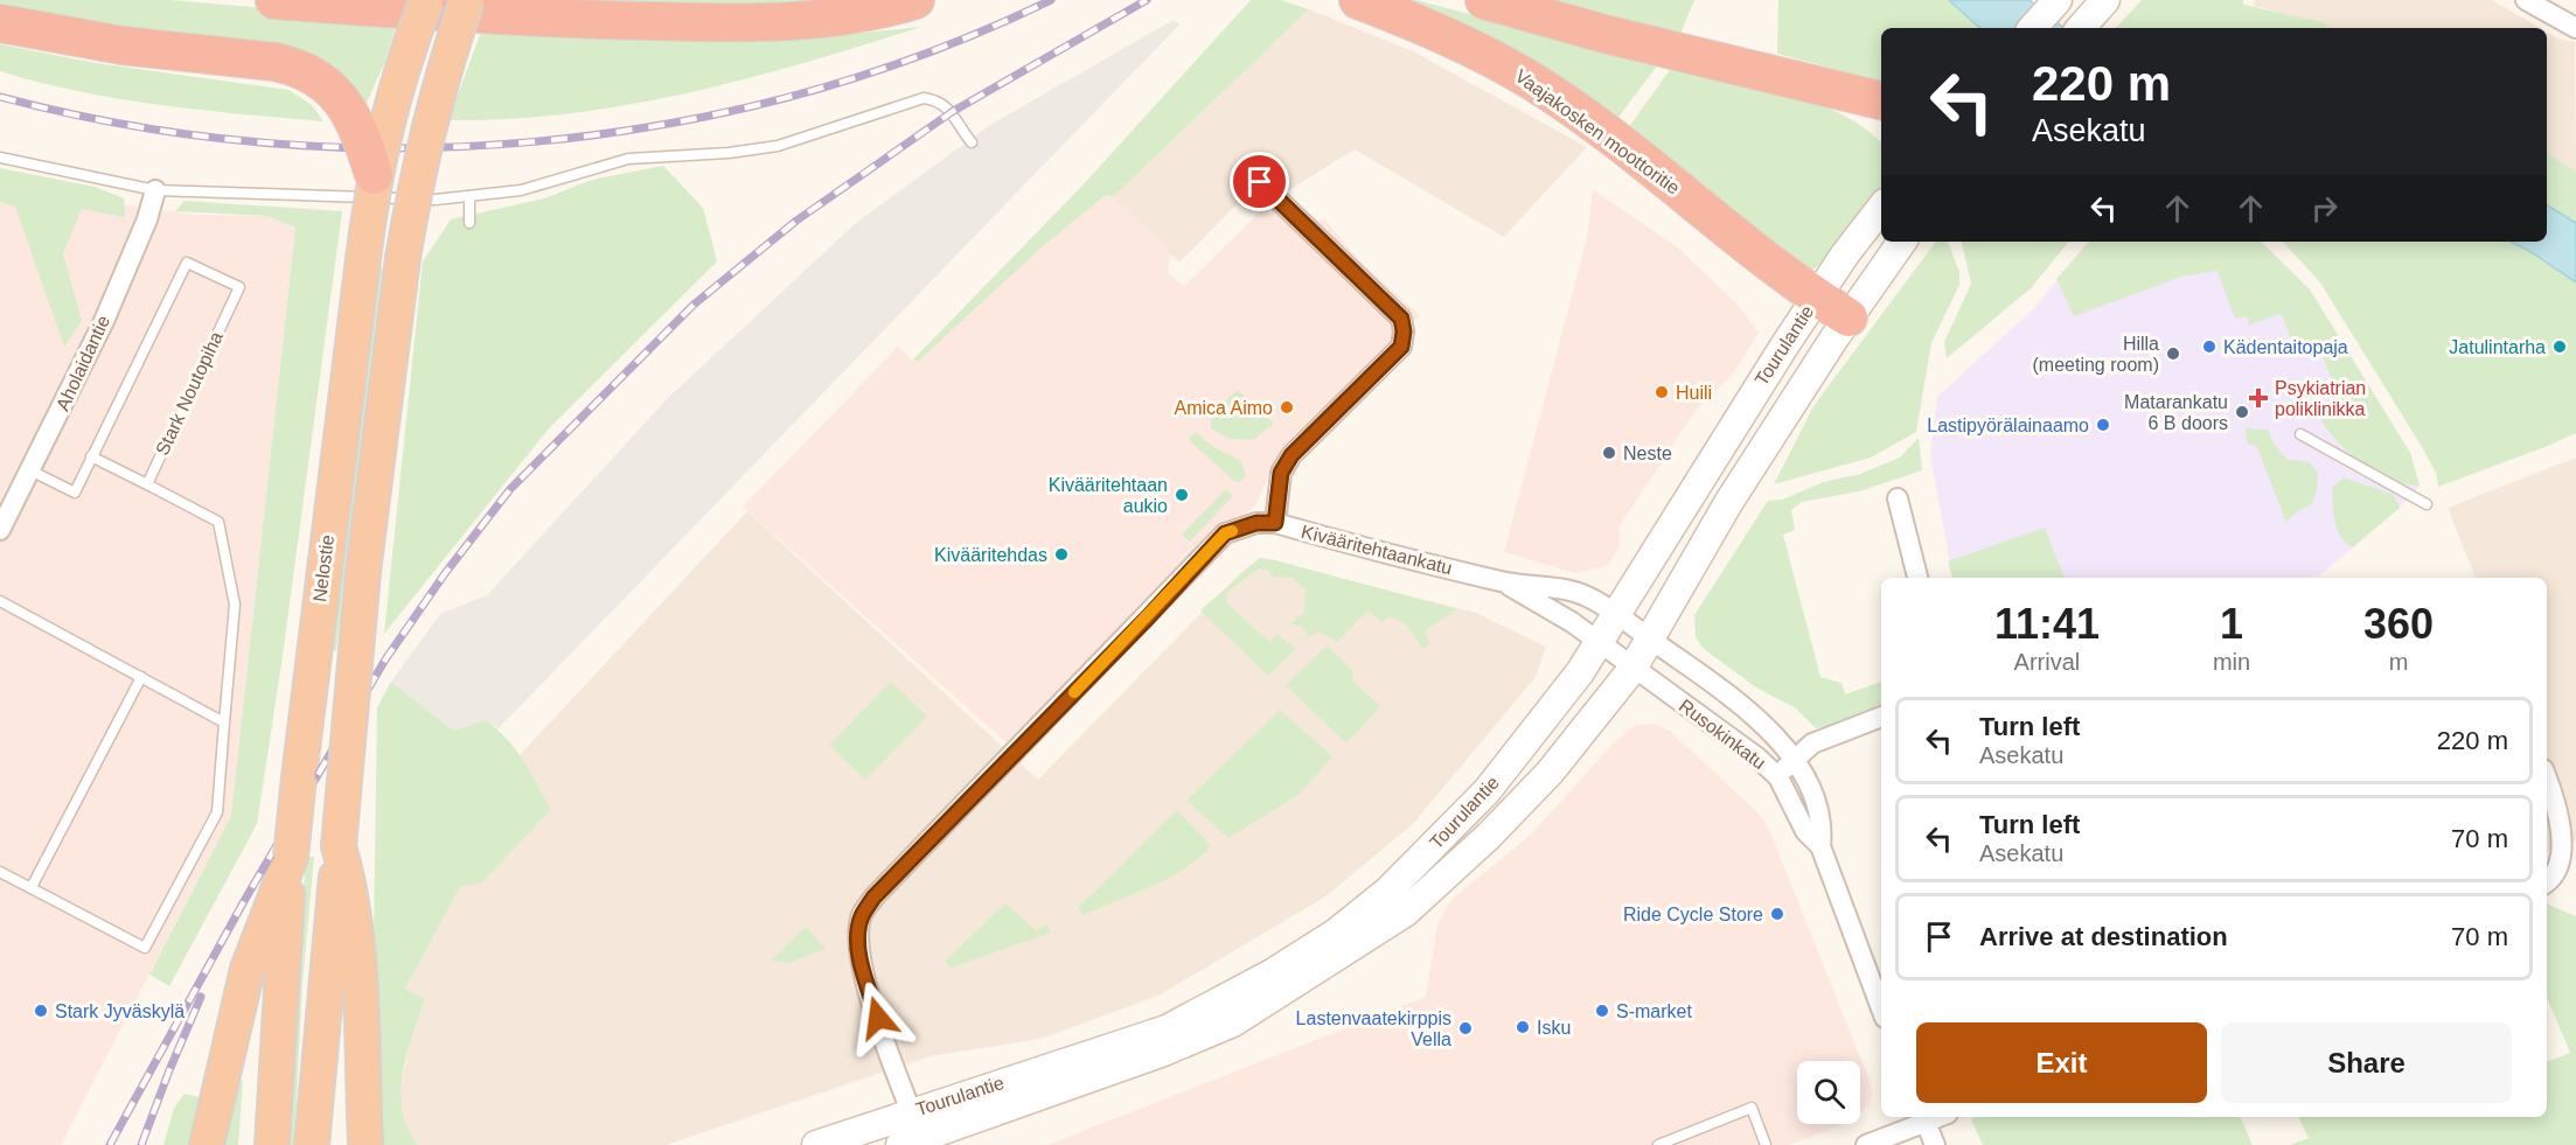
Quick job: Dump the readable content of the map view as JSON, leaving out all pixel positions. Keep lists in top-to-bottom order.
{
  "streets": {
    "highway": ["Vaajakosken moottoritie", "Nelostie"],
    "main road": ["Tourulantie"],
    "street": ["Aholaidantie", "Kivääritehtaankatu", "Rusokinkatu"],
    "lane": ["Stark Noutopiha"]
  },
  "crossings": [
    ["Vaajakosken moottoritie", "Tourulantie"],
    ["Tourulantie", "Kivääritehtaankatu"],
    ["Tourulantie", "Rusokinkatu"],
    ["Aholaidantie", "Stark Noutopiha"],
    ["Kivääritehtaankatu", "Rusokinkatu"]
  ],
  "places": {
    "other": [
      "Kädentaitopaja",
      "Jatulintarha",
      "Hilla (meeting room)",
      "Huili",
      "Amica Aimo",
      "Matarankatu 6 B doors",
      "Lastipyörälainaamo",
      "Neste",
      "Kivääritehtaan aukio",
      "Kivääritehdas",
      "Ride Cycle Store",
      "Stark Jyväskylä",
      "S-market",
      "Isku",
      "Lastenvaatekirppis Vella"
    ],
    "health": ["Psykiatrian poliklinikka"]
  },
  "page": {
    "turn": ["220 m", "Asekatu"],
    "eta": [
      "11:41",
      "Arrival",
      "1",
      "min",
      "360",
      "m"
    ],
    "list": [
      {
        "name": "Turn left",
        "note": "Asekatu",
        "value": "220 m"
      },
      {
        "name": "Turn left",
        "note": "Asekatu",
        "value": "70 m"
      },
      {
        "name": "Arrive at destination",
        "value": "70 m"
      }
    ],
    "buttons": ["Exit", "Share"]
  }
}
